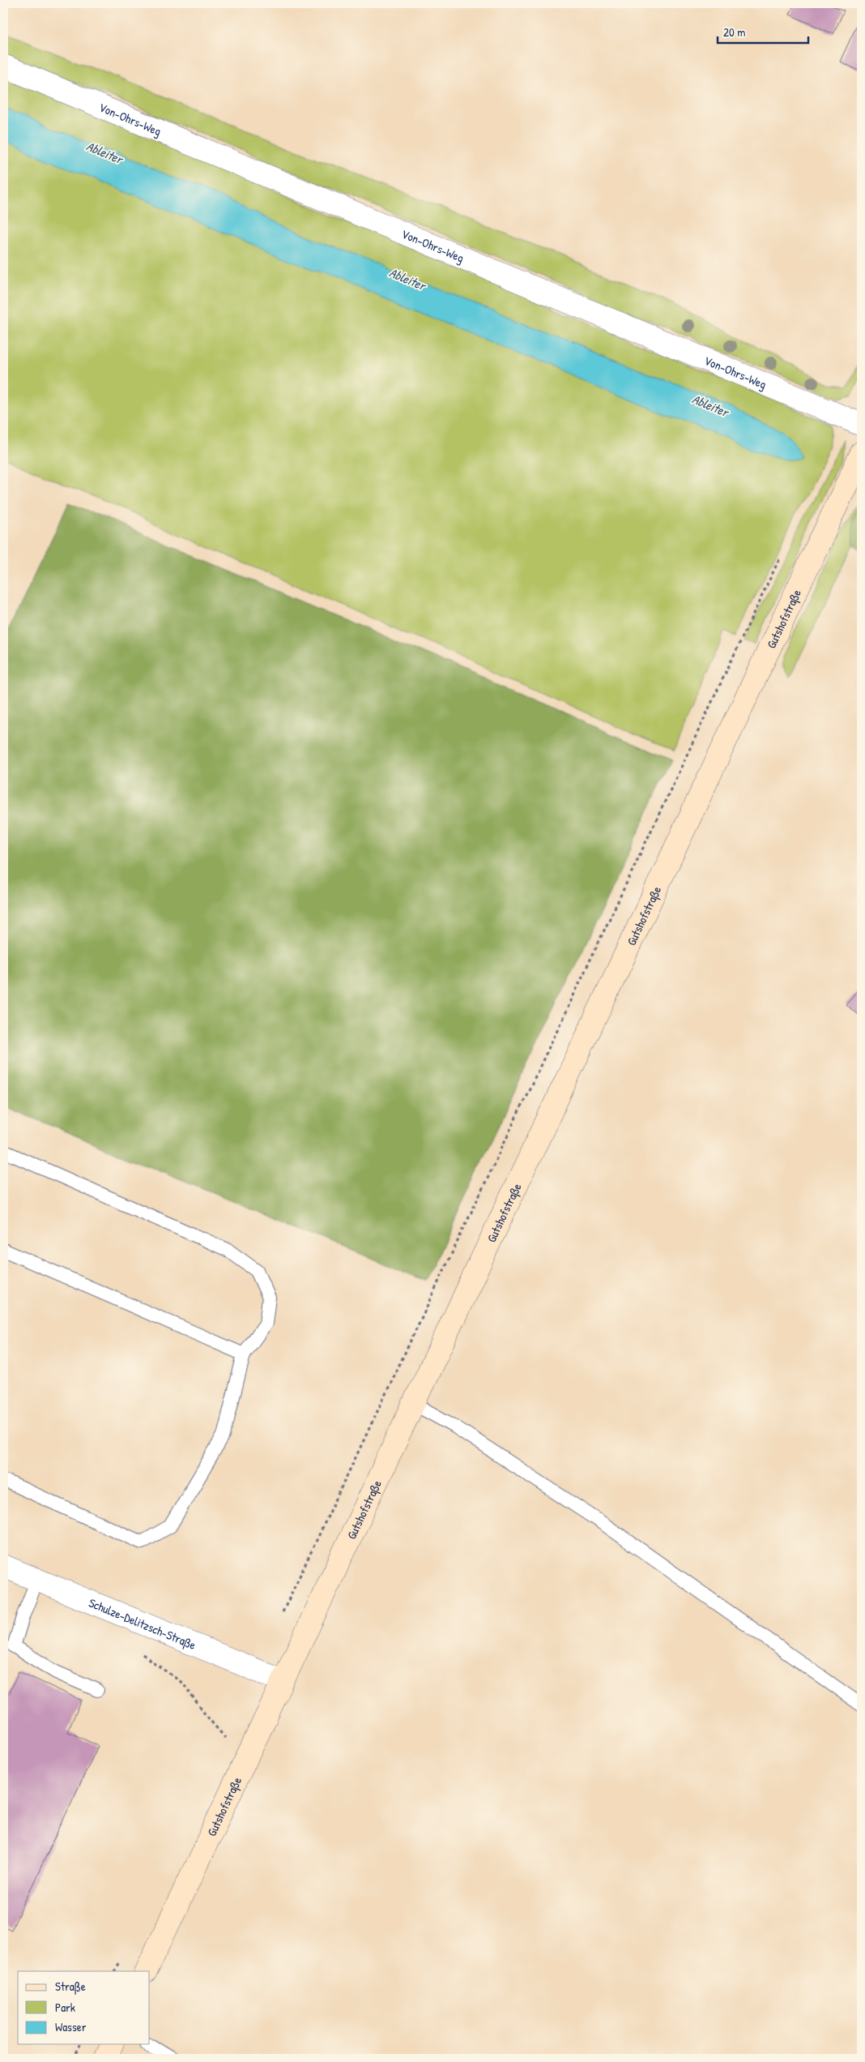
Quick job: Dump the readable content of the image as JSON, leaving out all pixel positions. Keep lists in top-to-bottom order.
{
  "streets": {
    "street": ["Von-Ohrs-Weg", "Gutshofstraße", "Schulze-Delitzsch-Straße"]
  },
  "crossings": [
    ["Gutshofstraße", "Schulze-Delitzsch-Straße"]
  ],
  "water": ["Ableiter"],
  "legend": ["Straße", "Park", "Wasser"],
  "scale_bar": "20 m"
}
